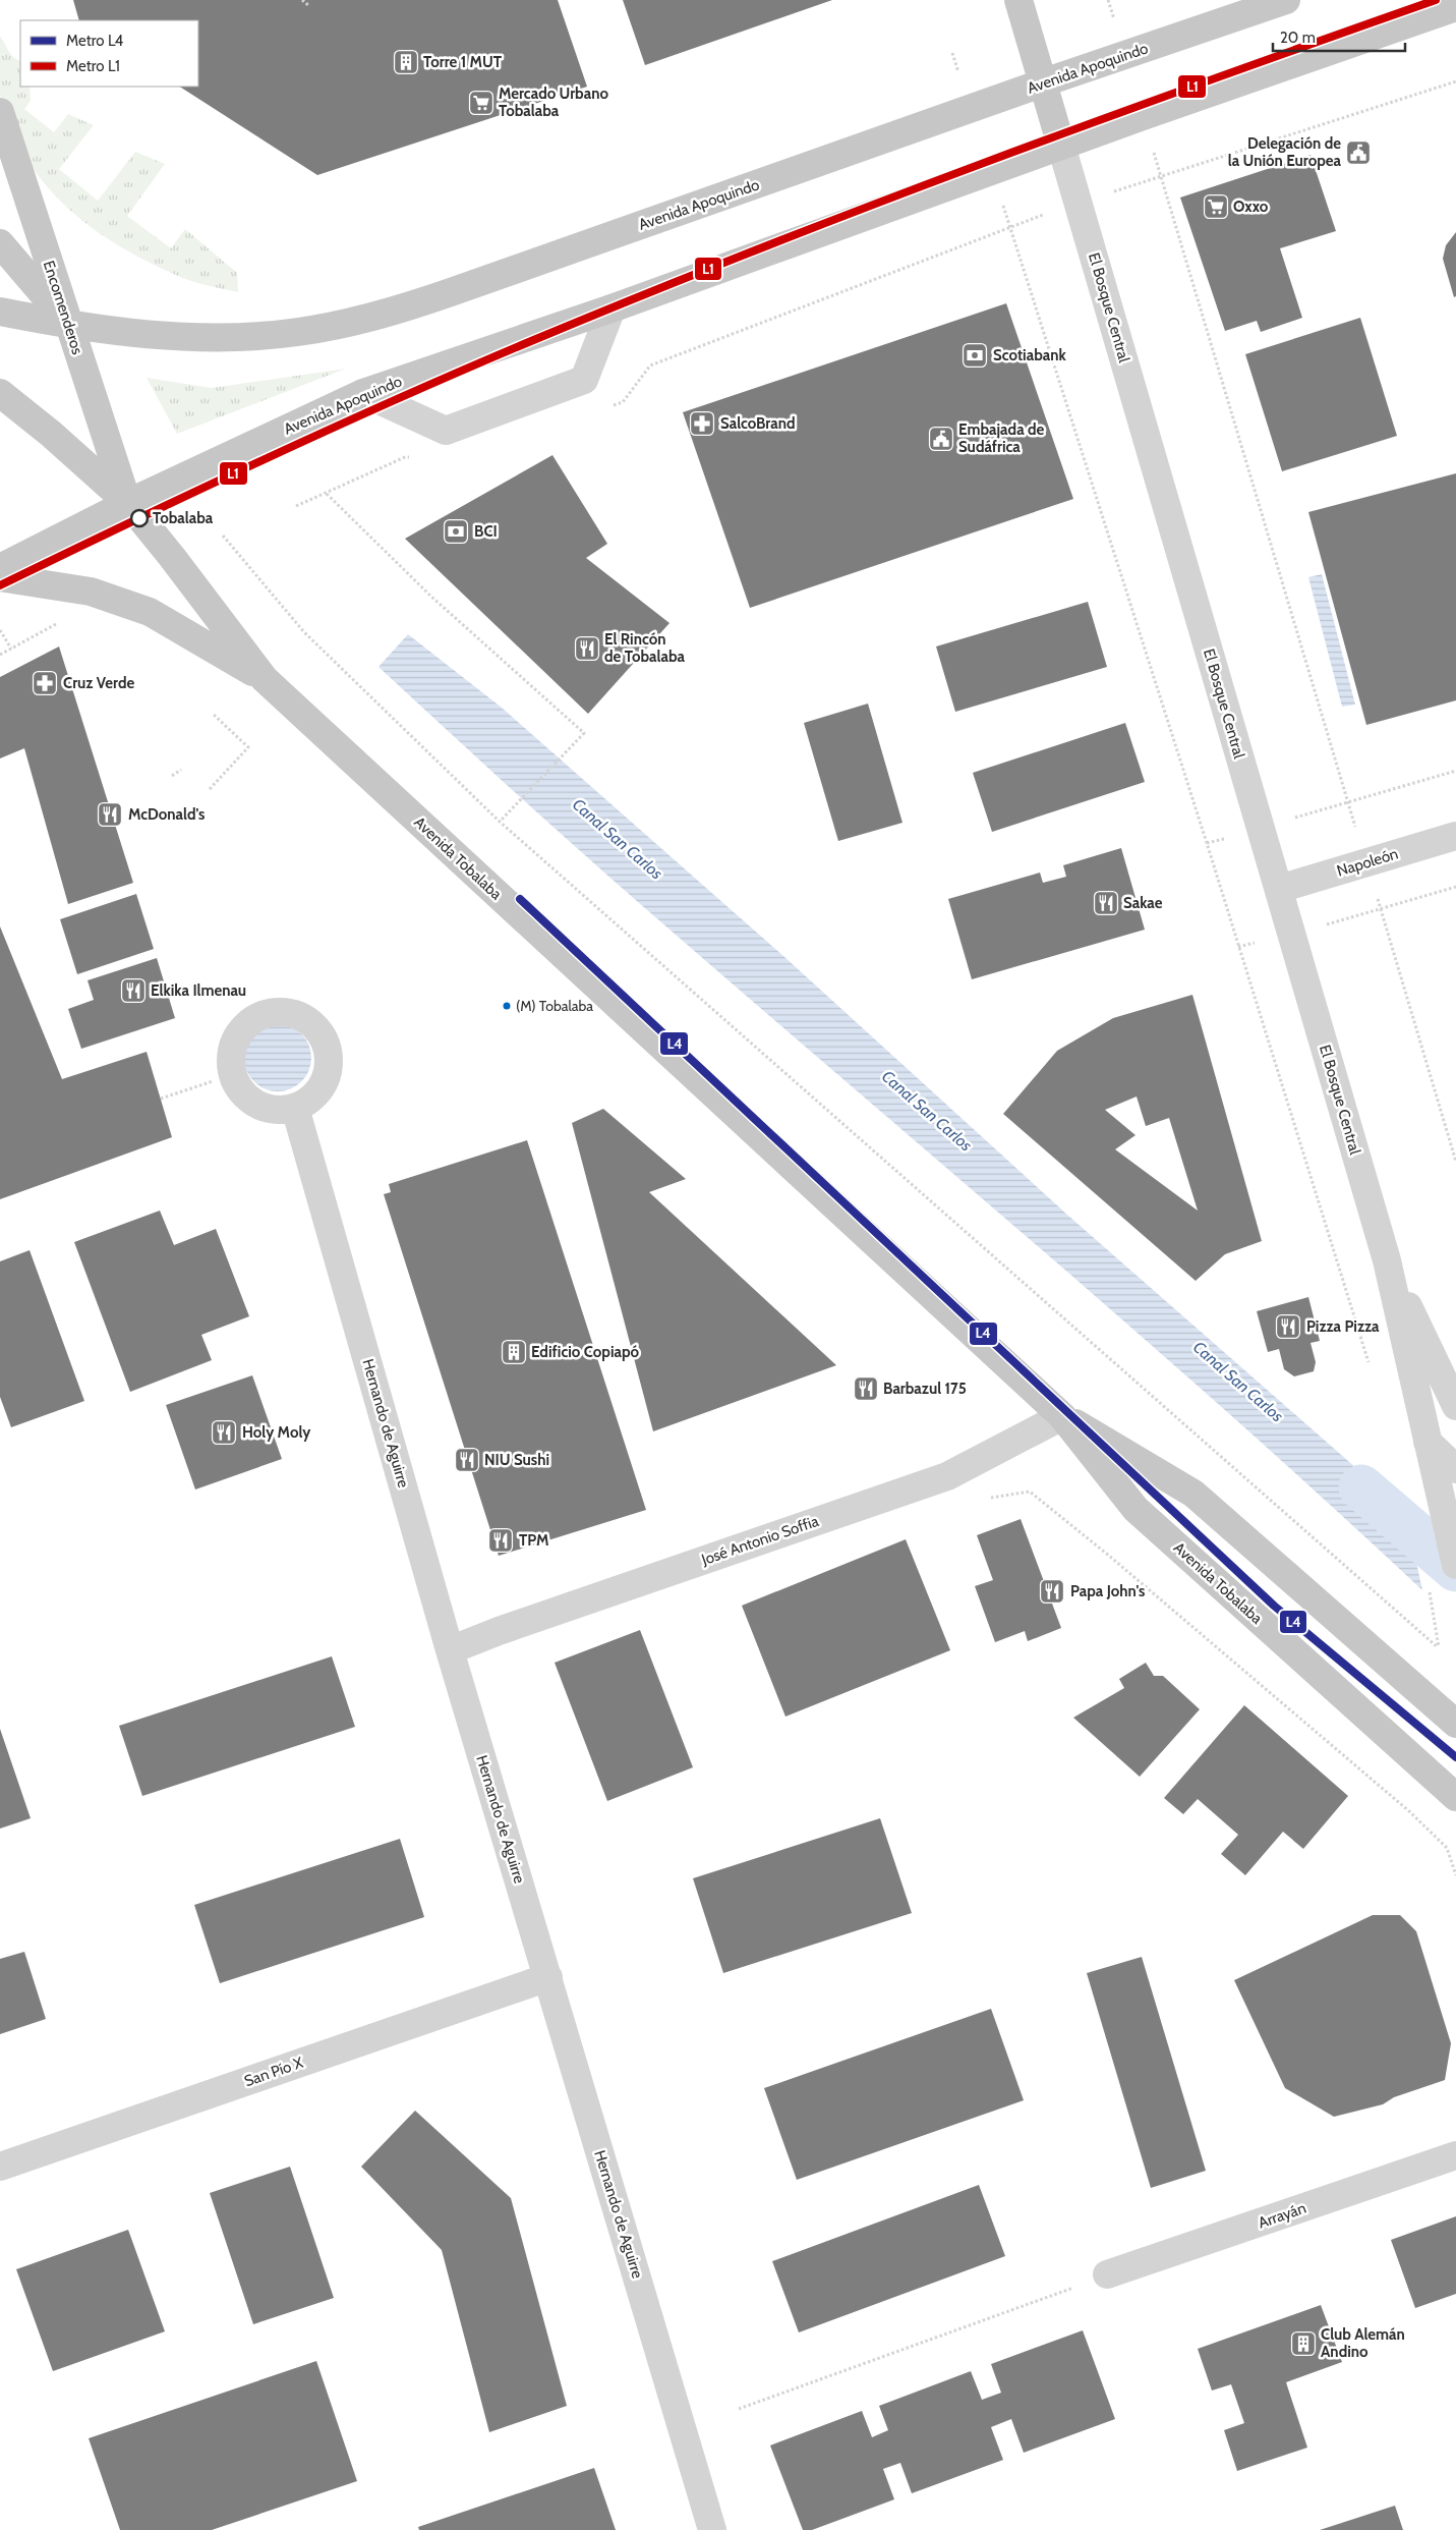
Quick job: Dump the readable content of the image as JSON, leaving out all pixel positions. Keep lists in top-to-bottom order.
{
  "streets": {
    "main road": ["Avenida Apoquindo", "Encomenderos", "Avenida Tobalaba"],
    "street": [
      "El Bosque Central",
      "Napoleón",
      "Hernando de Aguirre",
      "José Antonio Soffia",
      "San Pío X",
      "Arrayán"
    ]
  },
  "crossings": [
    ["Avenida Apoquindo", "Encomenderos"],
    ["Avenida Apoquindo", "El Bosque Central"],
    ["Avenida Apoquindo", "Avenida Tobalaba"],
    ["Encomenderos", "Avenida Tobalaba"],
    ["El Bosque Central", "Napoleón"],
    ["Avenida Tobalaba", "José Antonio Soffia"],
    ["Hernando de Aguirre", "José Antonio Soffia"],
    ["Hernando de Aguirre", "San Pío X"]
  ],
  "water": ["Canal San Carlos"],
  "places": {
    "building": ["Torre 1 MUT", "Edificio Copiapó", "Club Alemán Andino"],
    "supermarket": ["Mercado Urbano Tobalaba", "Oxxo"],
    "public building": ["Delegación de la Unión Europea", "Embajada de Sudáfrica"],
    "bank": ["Scotiabank", "BCI"],
    "pharmacy": ["SalcoBrand", "Cruz Verde"],
    "other": ["Tobalaba", "(M) Tobalaba"],
    "restaurant": [
      "El Rincón de Tobalaba",
      "McDonald's",
      "Sakae",
      "Elkika Ilmenau",
      "Pizza Pizza",
      "Barbazul 175",
      "Holy Moly",
      "NIU Sushi",
      "TPM",
      "Papa John's"
    ]
  },
  "lines": ["metro line L1", "metro line L4"],
  "legend": ["Metro L4", "Metro L1"],
  "scale_bar": "20 m"
}
